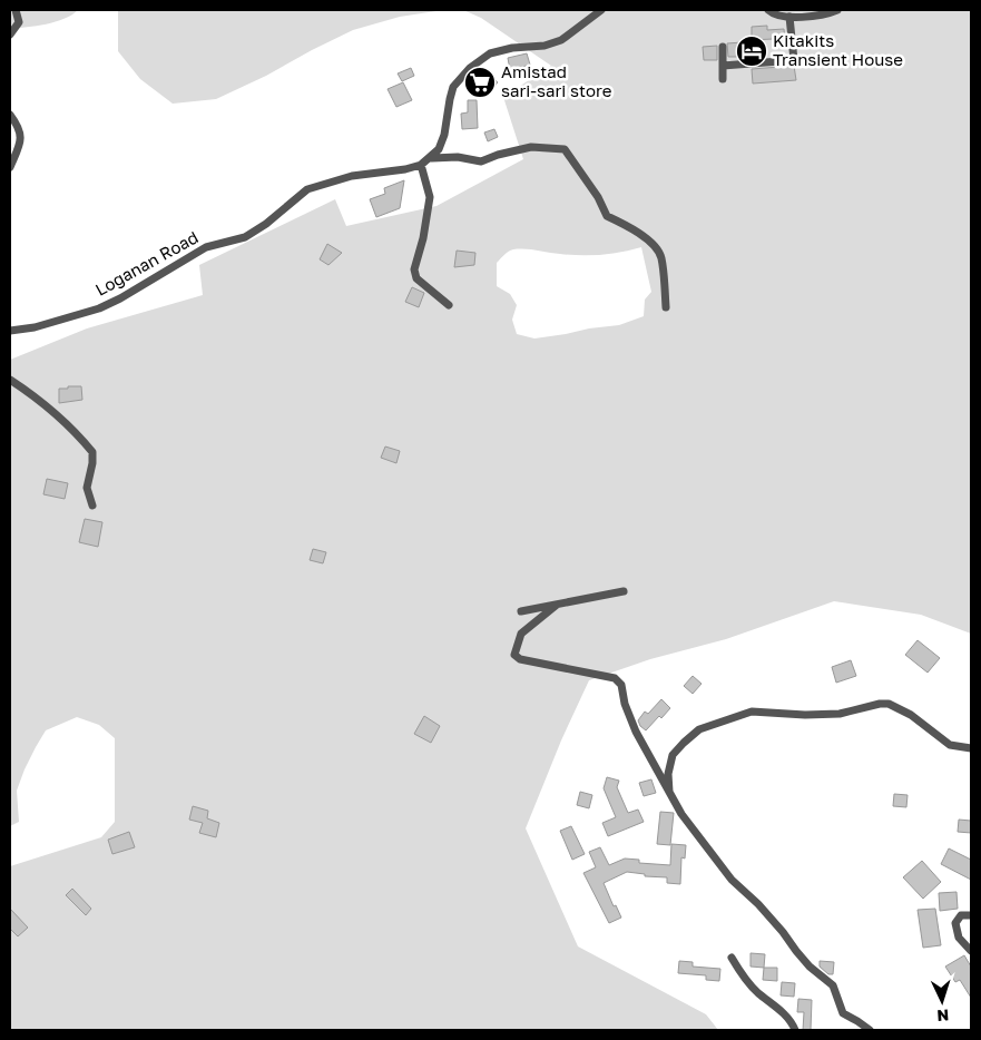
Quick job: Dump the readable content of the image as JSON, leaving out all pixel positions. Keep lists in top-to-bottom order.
{
  "streets": {
    "street": ["Loganan Road"]
  },
  "places": {
    "hotel": ["Kitakits Transient House"],
    "supermarket": ["Amistad sari-sari store"]
  },
  "north": "bottom"
}
